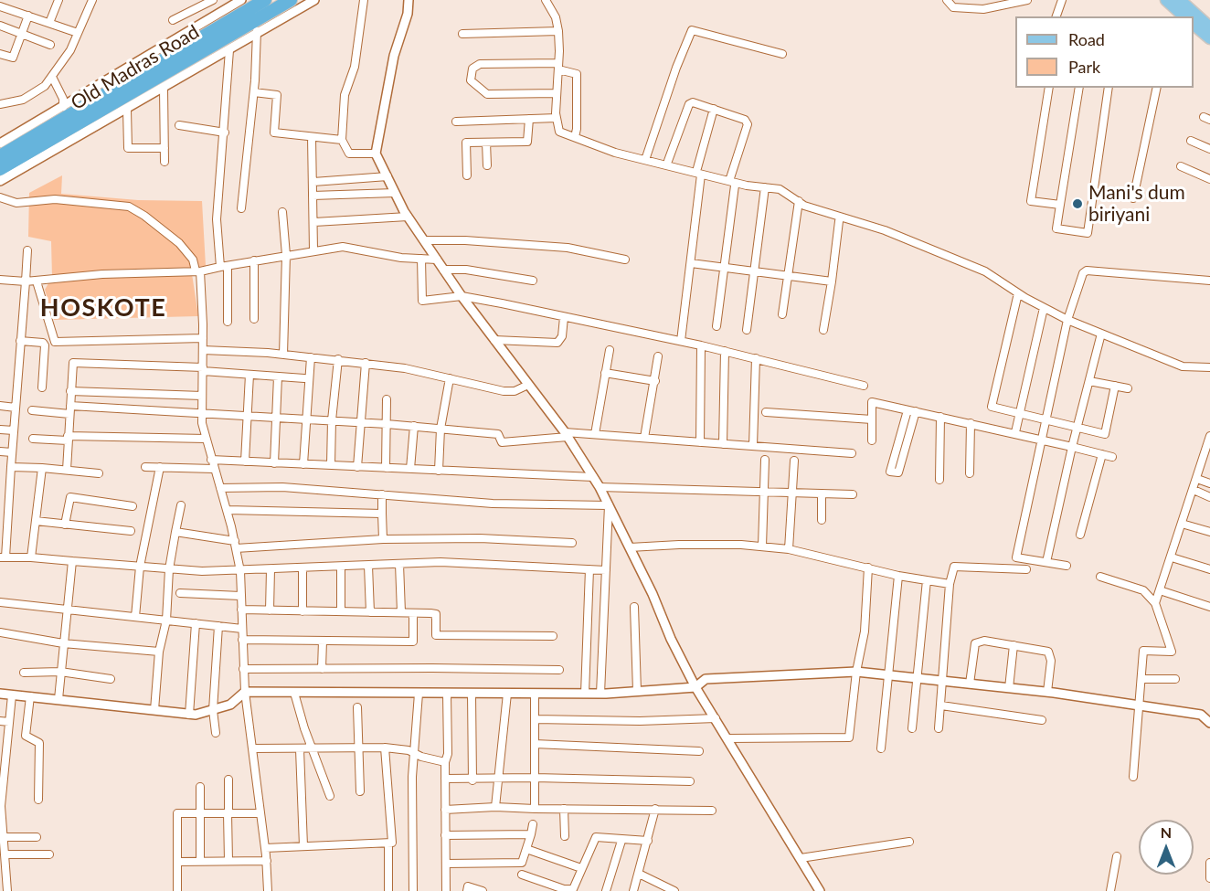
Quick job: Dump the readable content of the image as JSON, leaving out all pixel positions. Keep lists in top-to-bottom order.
{
  "streets": {
    "highway": ["Old Madras Road"]
  },
  "districts": ["HOSKOTE"],
  "places": ["Mani's dum biriyani"],
  "legend": ["Road", "Park"],
  "north": "top"
}
